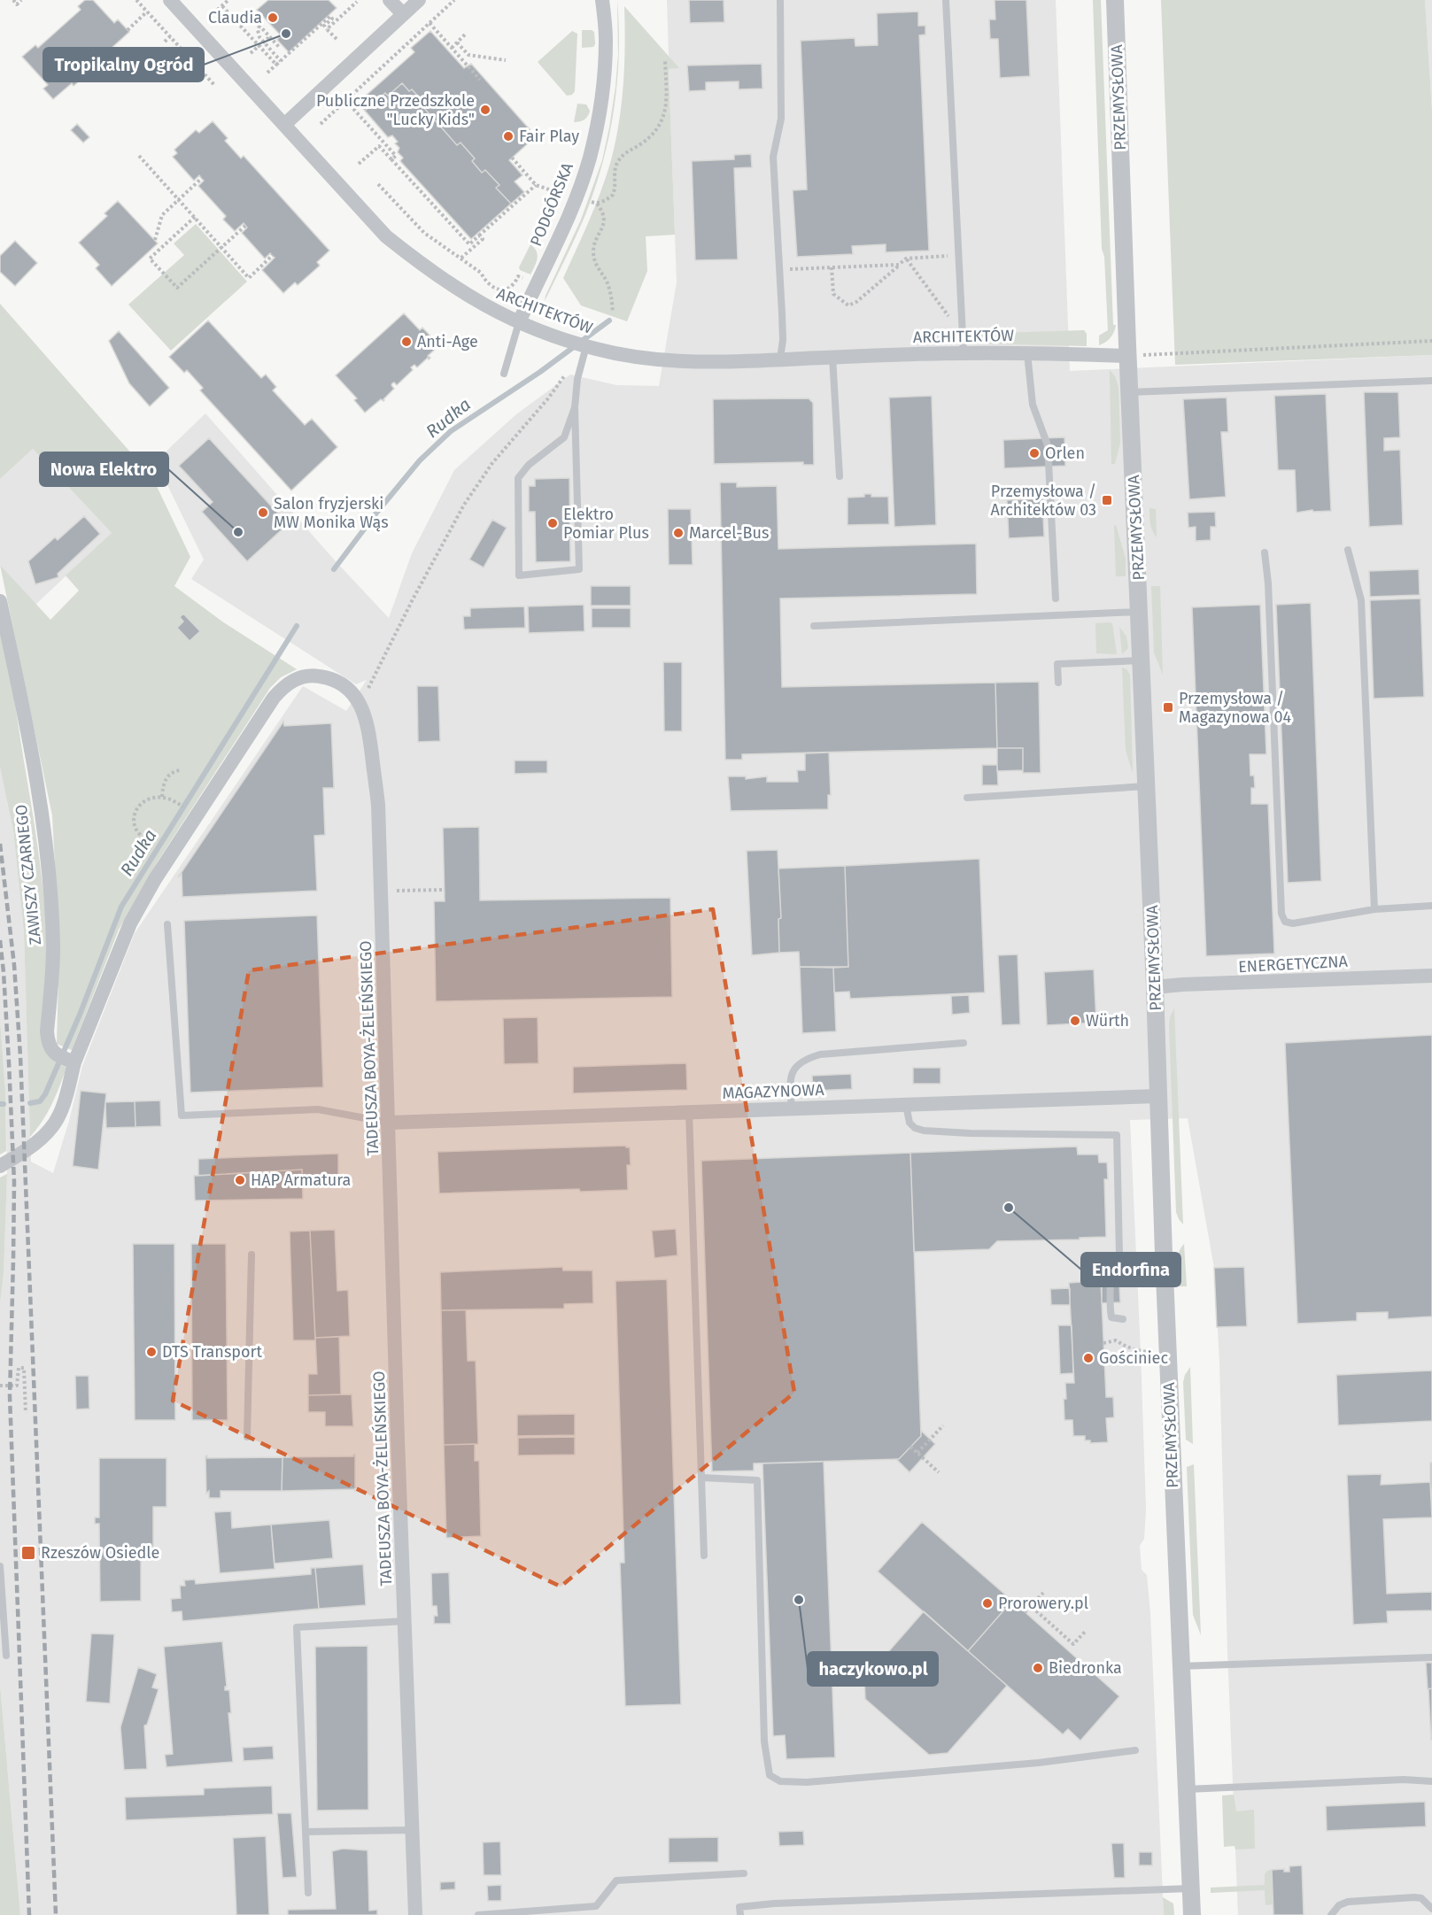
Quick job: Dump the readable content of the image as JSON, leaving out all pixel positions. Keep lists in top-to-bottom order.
{
  "streets": {
    "street": [
      "PRZEMYSŁOWA",
      "PODGÓRSKA",
      "ARCHITEKTÓW",
      "ZAWISZY CZARNEGO",
      "ENERGETYCZNA",
      "TADEUSZA BOYA-ŻELEŃSKIEGO",
      "MAGAZYNOWA"
    ]
  },
  "crossings": [
    ["PRZEMYSŁOWA", "ARCHITEKTÓW"],
    ["PRZEMYSŁOWA", "ENERGETYCZNA"],
    ["PRZEMYSŁOWA", "MAGAZYNOWA"],
    ["PODGÓRSKA", "ARCHITEKTÓW"],
    ["ZAWISZY CZARNEGO", "TADEUSZA BOYA-ŻELEŃSKIEGO"],
    ["TADEUSZA BOYA-ŻELEŃSKIEGO", "MAGAZYNOWA"]
  ],
  "water": ["Rudka"],
  "places": {
    "other": [
      "Claudia",
      "Tropikalny Ogród",
      "Publiczne Przedszkole \"Lucky Kids\"",
      "Fair Play",
      "Anti-Age",
      "Orlen",
      "Salon fryzjerski MW Monika Wąs",
      "Elektro Pomiar Plus",
      "Nowa Elektro",
      "Marcel-Bus",
      "Würth",
      "HAP Armatura",
      "Endorfina",
      "DTS Transport",
      "Gościniec",
      "haczykowo.pl",
      "Prorowery.pl",
      "Biedronka"
    ],
    "transit": ["Przemysłowa / Architektów 03", "Przemysłowa / Magazynowa 04", "Rzeszów Osiedle"]
  }
}
